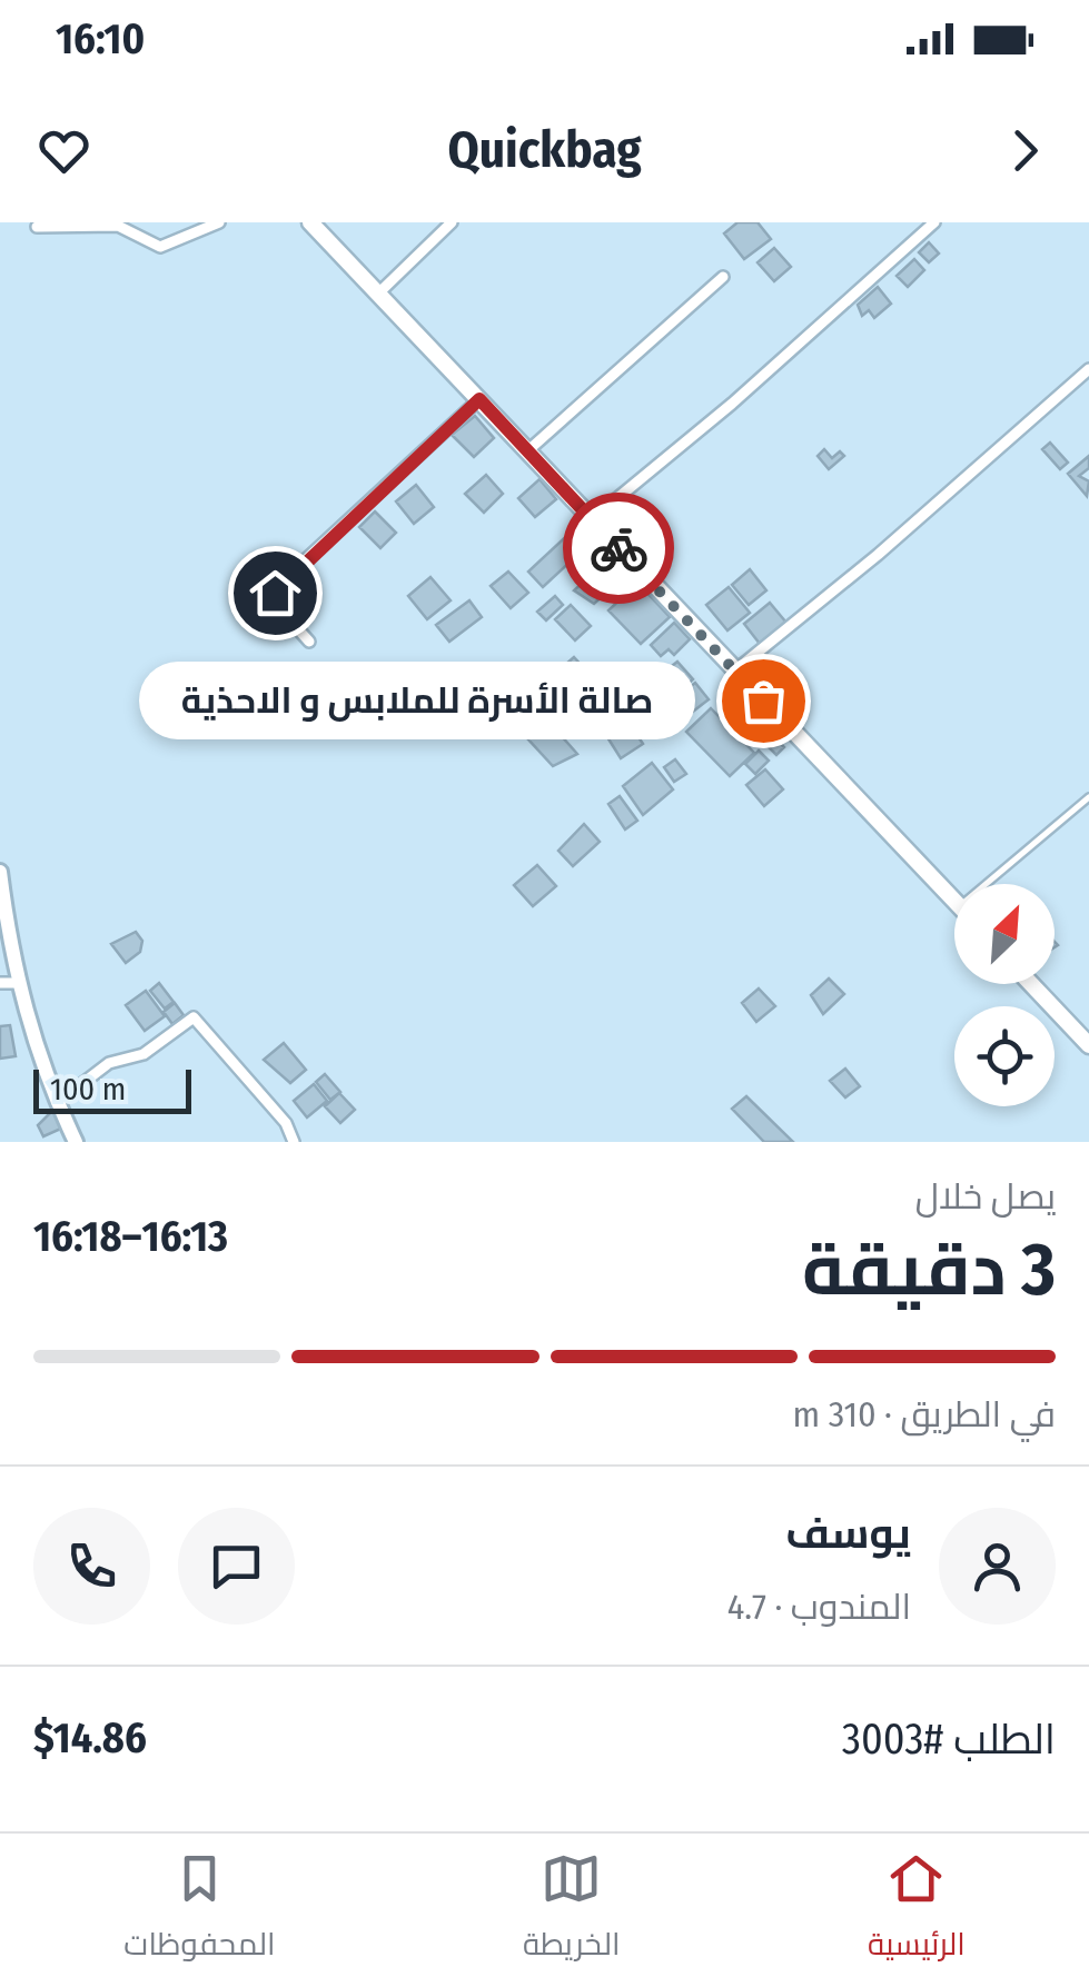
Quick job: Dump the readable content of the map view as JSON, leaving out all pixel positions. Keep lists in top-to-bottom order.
{
  "places": ["صالة الأسرة للملابس و الاحذية"],
  "scale_bar": "100 m",
  "north": "top right",
  "page": {
    "status": "16:10",
    "header": "Quickbag",
    "bubble": "صالة الأسرة للملابس و الاحذية",
    "scale": "100 m",
    "heading": ["3 دقيقة", "يصل خلال", "16:13–16:18"],
    "panel": [
      "يوسف",
      "المندوب · 4.7",
      "الطلب #3003",
      "$14.86"
    ],
    "bar": "في الطريق · 310 m",
    "tabs": ["الرئيسية", "الخريطة", "المحفوظات"]
  }
}
